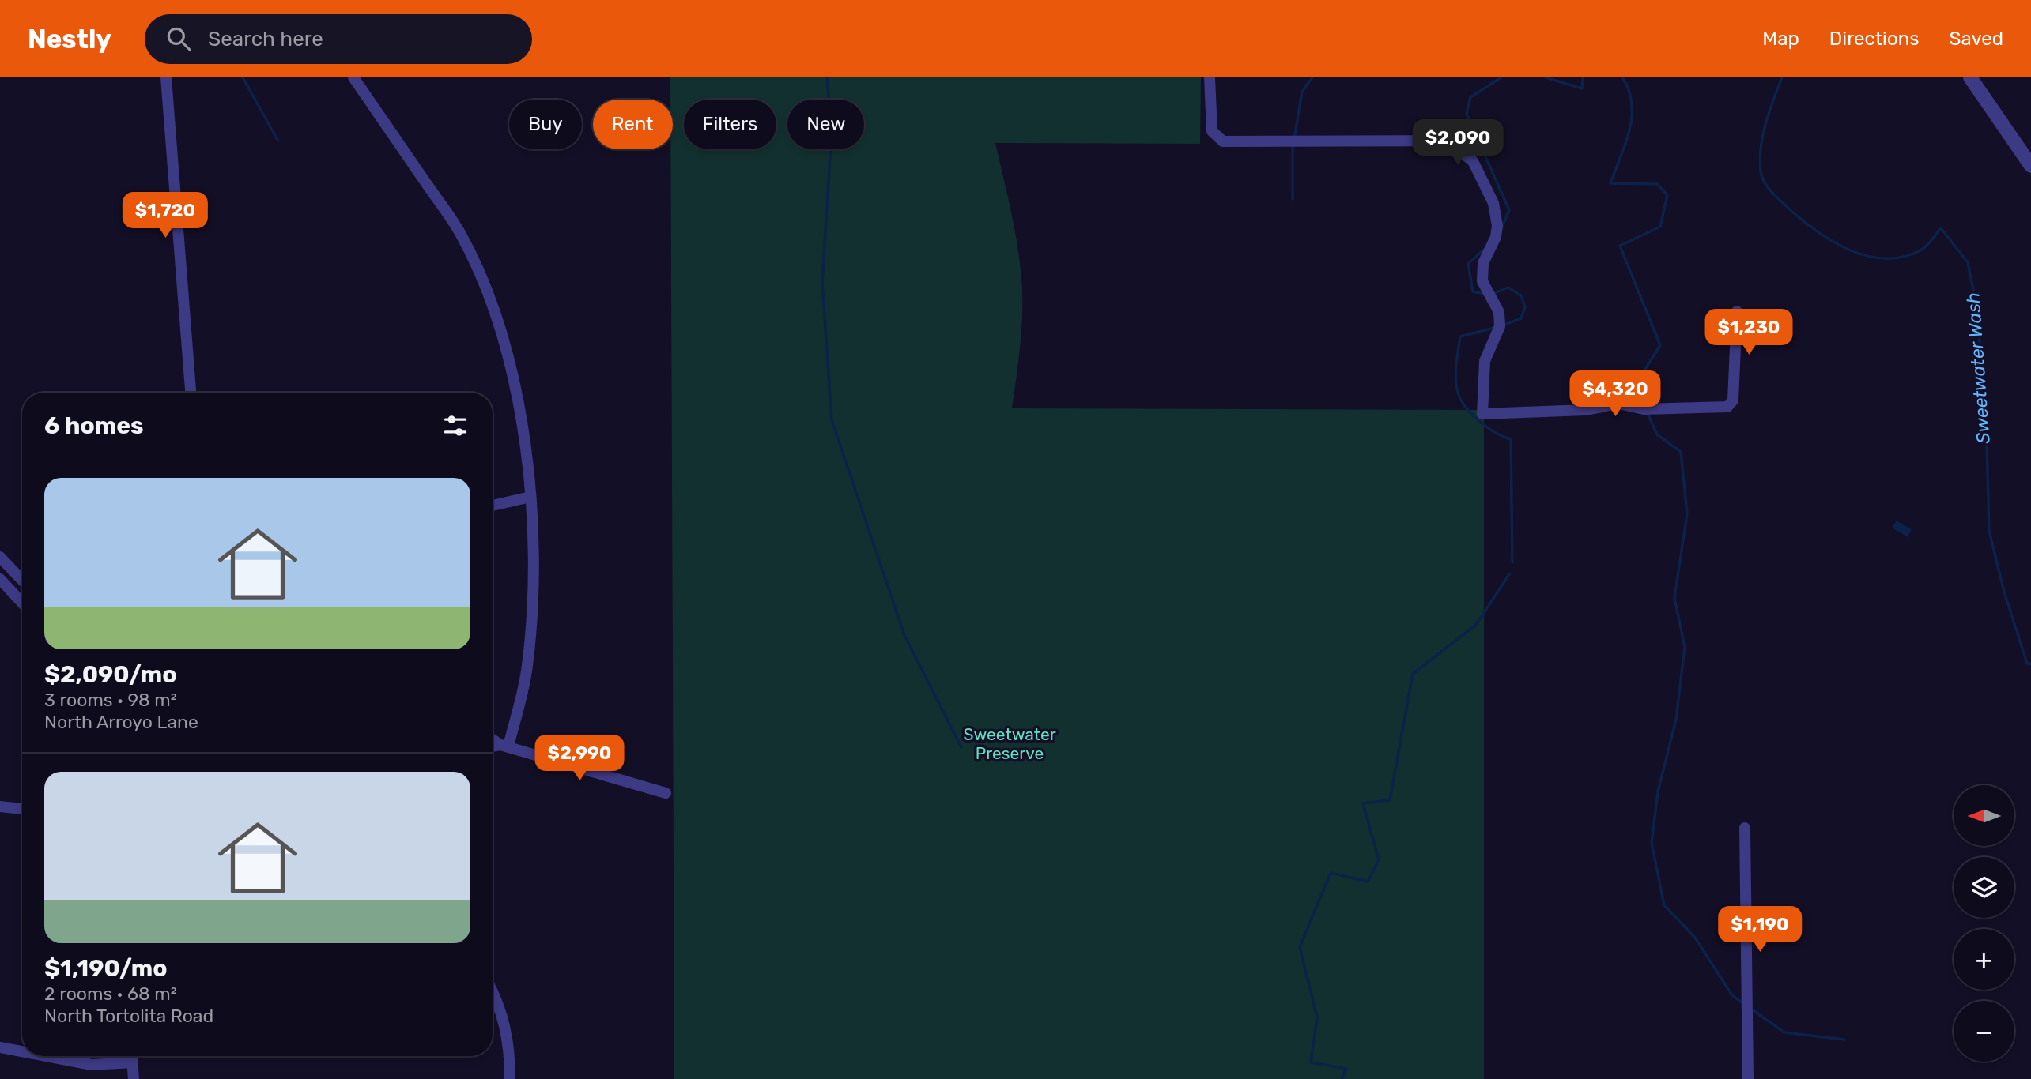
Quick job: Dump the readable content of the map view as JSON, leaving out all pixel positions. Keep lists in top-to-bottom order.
{
  "water": ["Sweetwater Wash"],
  "parks": ["Sweetwater Preserve"],
  "north": "left",
  "page": {
    "header": "Nestly",
    "search": "Search here",
    "nav": ["Map", "Directions", "Saved"],
    "chip": [
      "Buy",
      "Rent",
      "Filters",
      "New"
    ],
    "price": [
      "$2,090",
      "$1,720",
      "$1,230",
      "$4,320",
      "$2,990",
      "$1,190"
    ],
    "heading": "6 homes",
    "list": [
      {
        "name": "$2,090/mo",
        "note": "3 rooms · 98 m² · North Arroyo Lane"
      },
      {
        "name": "$1,190/mo",
        "note": "2 rooms · 68 m² · North Tortolita Road"
      }
    ],
    "map_buttons": ["+", "−"]
  }
}
